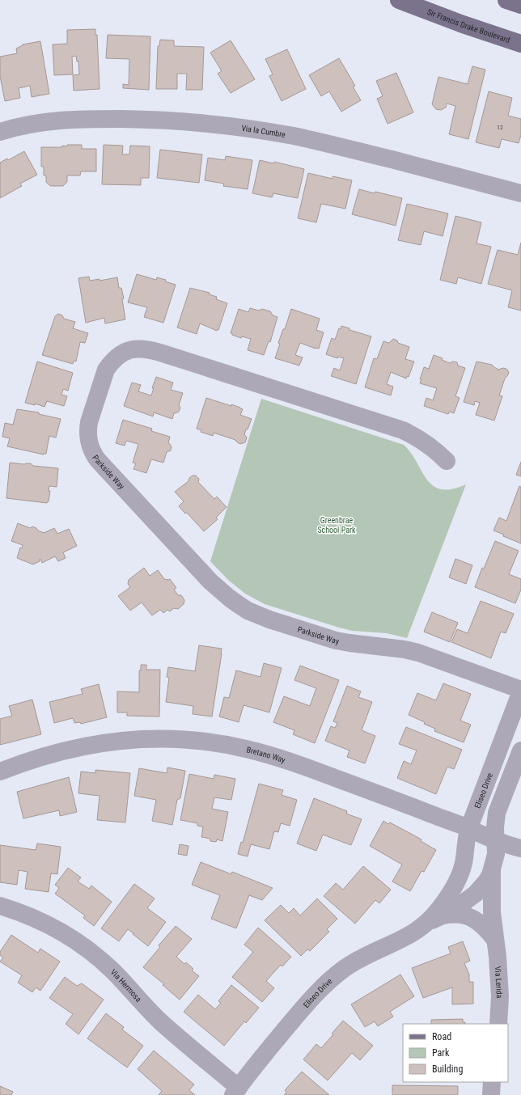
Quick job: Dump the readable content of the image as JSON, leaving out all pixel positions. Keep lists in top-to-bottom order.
{
  "streets": {
    "main road": ["Sir Francis Drake Boulevard"],
    "street": [
      "Via la Cumbre",
      "Parkside Way",
      "Bretano Way",
      "Eliseo Drive",
      "Via Lerida",
      "Via Hermosa"
    ]
  },
  "crossings": [
    ["Parkside Way", "Eliseo Drive"],
    ["Bretano Way", "Eliseo Drive"],
    ["Eliseo Drive", "Via Lerida"],
    ["Eliseo Drive", "Via Hermosa"]
  ],
  "parks": ["Greenbrae School Park"],
  "house_numbers": ["12"],
  "legend": ["Road", "Park", "Building"]
}
